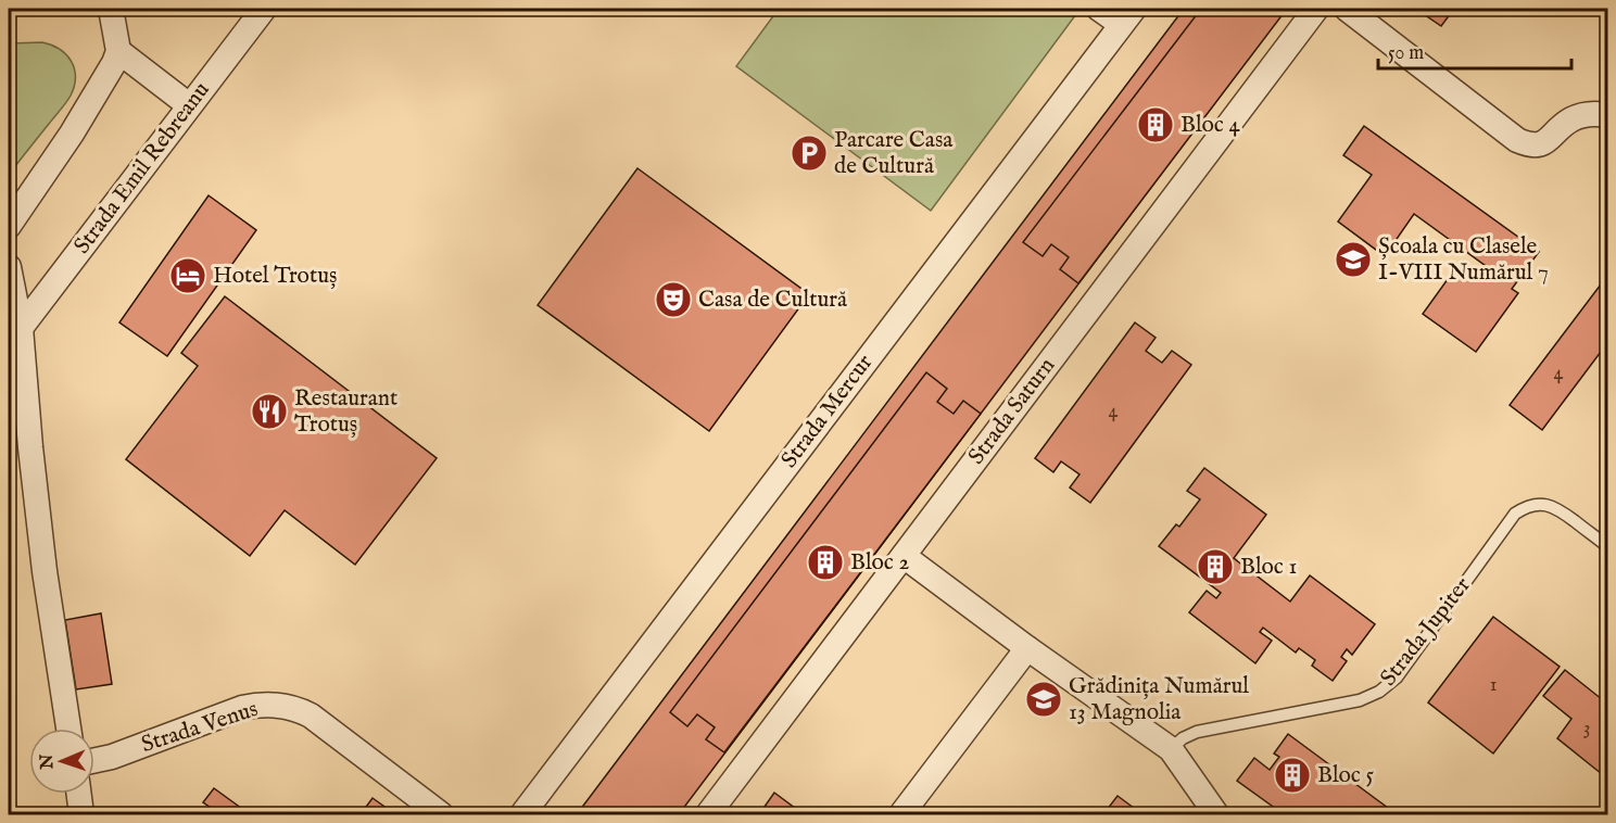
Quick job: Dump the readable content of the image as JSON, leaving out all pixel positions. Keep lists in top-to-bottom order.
{
  "streets": {
    "street": [
      "Strada Emil Rebreanu",
      "Strada Mercur",
      "Strada Saturn",
      "Strada Venus"
    ],
    "lane": ["Strada Jupiter"]
  },
  "places": {
    "building": [
      "Bloc 4",
      "Bloc 2",
      "Bloc 1",
      "Bloc 5"
    ],
    "parking": ["Parcare Casa de Cultură"],
    "school or university": ["Școala cu Clasele I-VIII Numărul 7", "Grădinița Numărul 13 Magnolia"],
    "hotel": ["Hotel Trotuș"],
    "theatre": ["Casa de Cultură"],
    "restaurant": ["Restaurant Trotuș"]
  },
  "house_numbers": [
    "4",
    "4",
    "1",
    "3"
  ],
  "scale_bar": "50 m",
  "north": "left"
}
